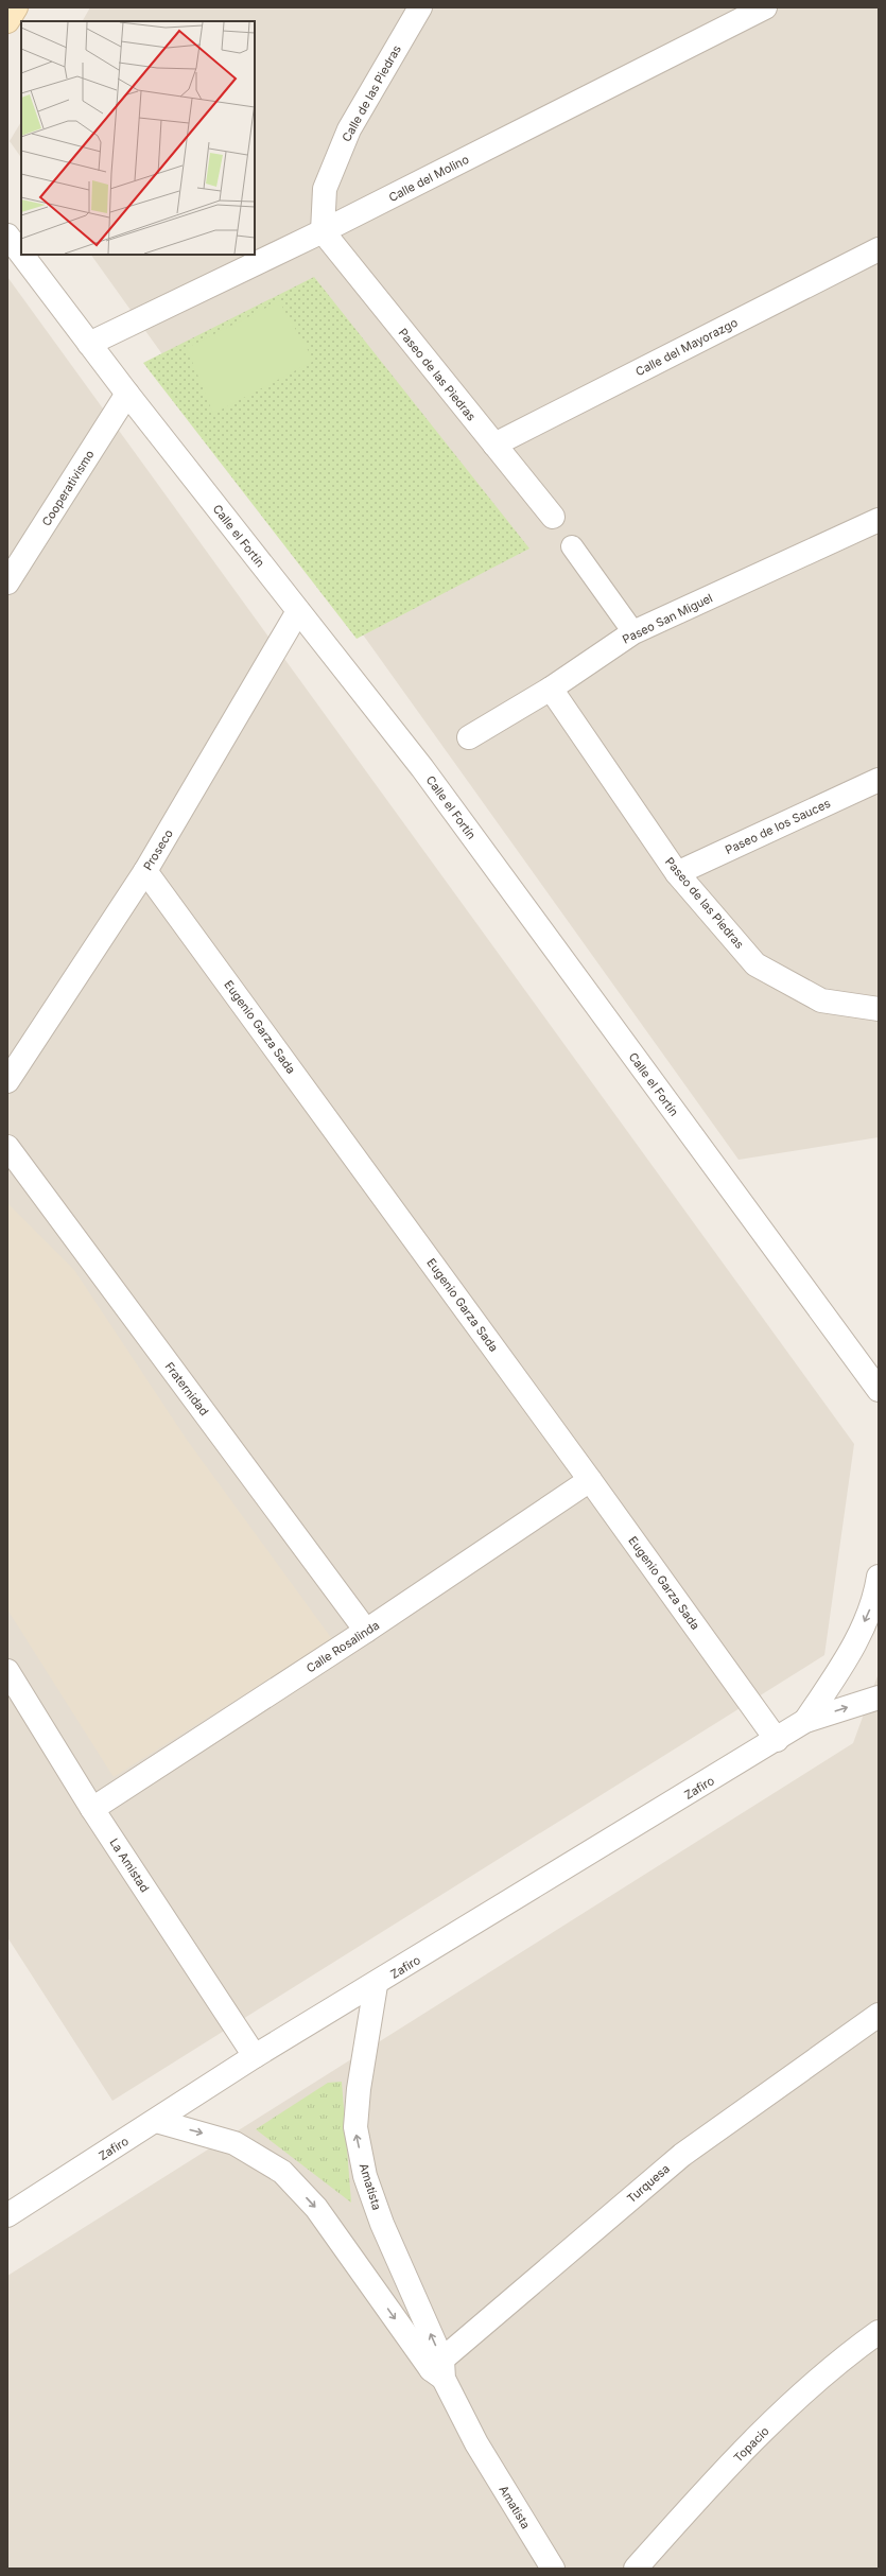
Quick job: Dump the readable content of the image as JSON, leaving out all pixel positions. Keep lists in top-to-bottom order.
{
  "streets": {
    "street": [
      "Calle de las Piedras",
      "Calle del Molino",
      "Calle del Mayorazgo",
      "Paseo de las Piedras",
      "Cooperativismo",
      "Calle el Fortín",
      "Paseo San Miguel",
      "Paseo de los Sauces",
      "Proseco",
      "Eugenio Garza Sada",
      "Fraternidad",
      "Calle Rosalinda",
      "Zafiro",
      "La Amistad",
      "Turquesa",
      "Amatista",
      "Topacio"
    ]
  },
  "crossings": [
    ["Calle de las Piedras", "Calle del Molino"],
    ["Calle de las Piedras", "Paseo de las Piedras"],
    ["Calle del Molino", "Paseo de las Piedras"],
    ["Calle del Molino", "Calle el Fortín"],
    ["Calle del Mayorazgo", "Paseo de las Piedras"],
    ["Paseo de las Piedras", "Paseo San Miguel"],
    ["Paseo de las Piedras", "Paseo de los Sauces"],
    ["Cooperativismo", "Calle el Fortín"],
    ["Calle el Fortín", "Proseco"],
    ["Proseco", "Eugenio Garza Sada"],
    ["Eugenio Garza Sada", "Calle Rosalinda"],
    ["Eugenio Garza Sada", "Zafiro"],
    ["Fraternidad", "Calle Rosalinda"],
    ["Calle Rosalinda", "La Amistad"],
    ["Zafiro", "La Amistad"],
    ["Zafiro", "Amatista"],
    ["Turquesa", "Amatista"]
  ]
}
